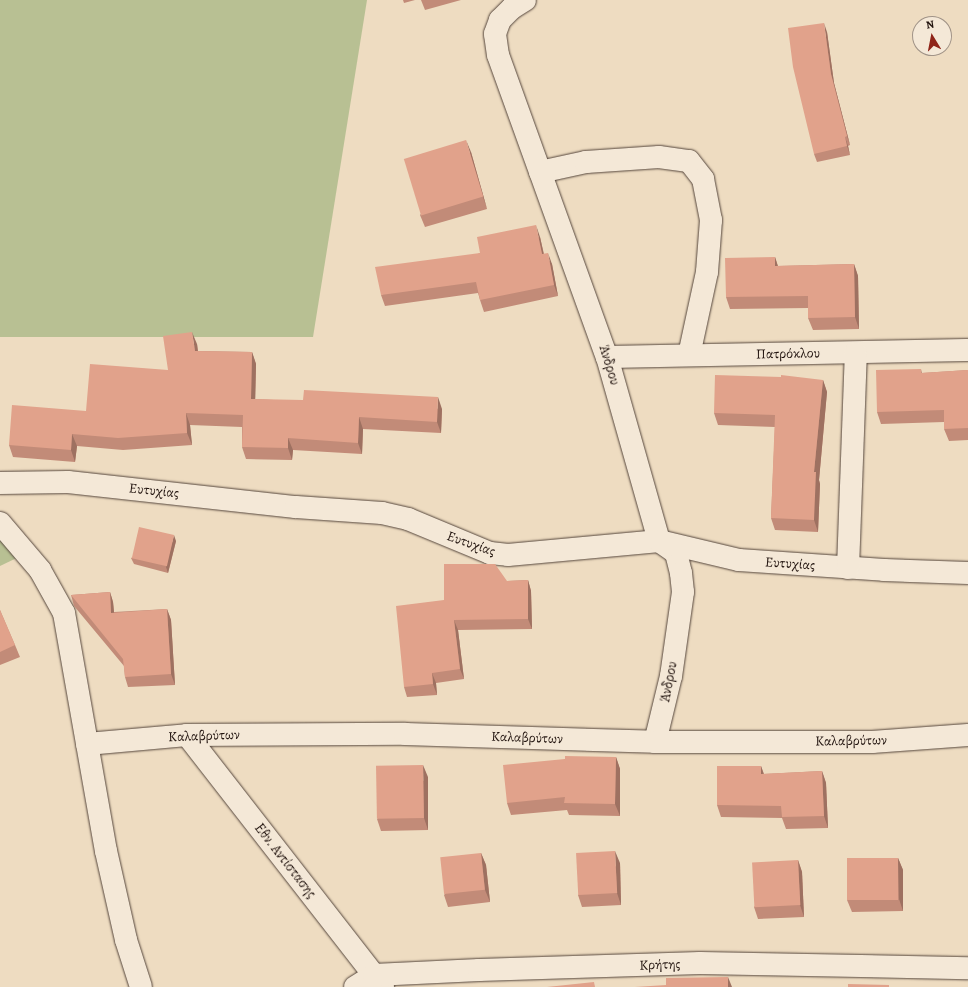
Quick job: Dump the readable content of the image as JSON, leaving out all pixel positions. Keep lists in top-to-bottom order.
{
  "streets": {
    "street": [
      "Πατρόκλου",
      "Άνδρου",
      "Ευτυχίας",
      "Καλαβρύτων",
      "Εθν. Αντίστασης",
      "Κρήτης"
    ]
  },
  "crossings": [
    ["Πατρόκλου", "Άνδρου"],
    ["Άνδρου", "Ευτυχίας"],
    ["Άνδρου", "Καλαβρύτων"],
    ["Καλαβρύτων", "Εθν. Αντίστασης"],
    ["Εθν. Αντίστασης", "Κρήτης"]
  ],
  "north": "top"
}
